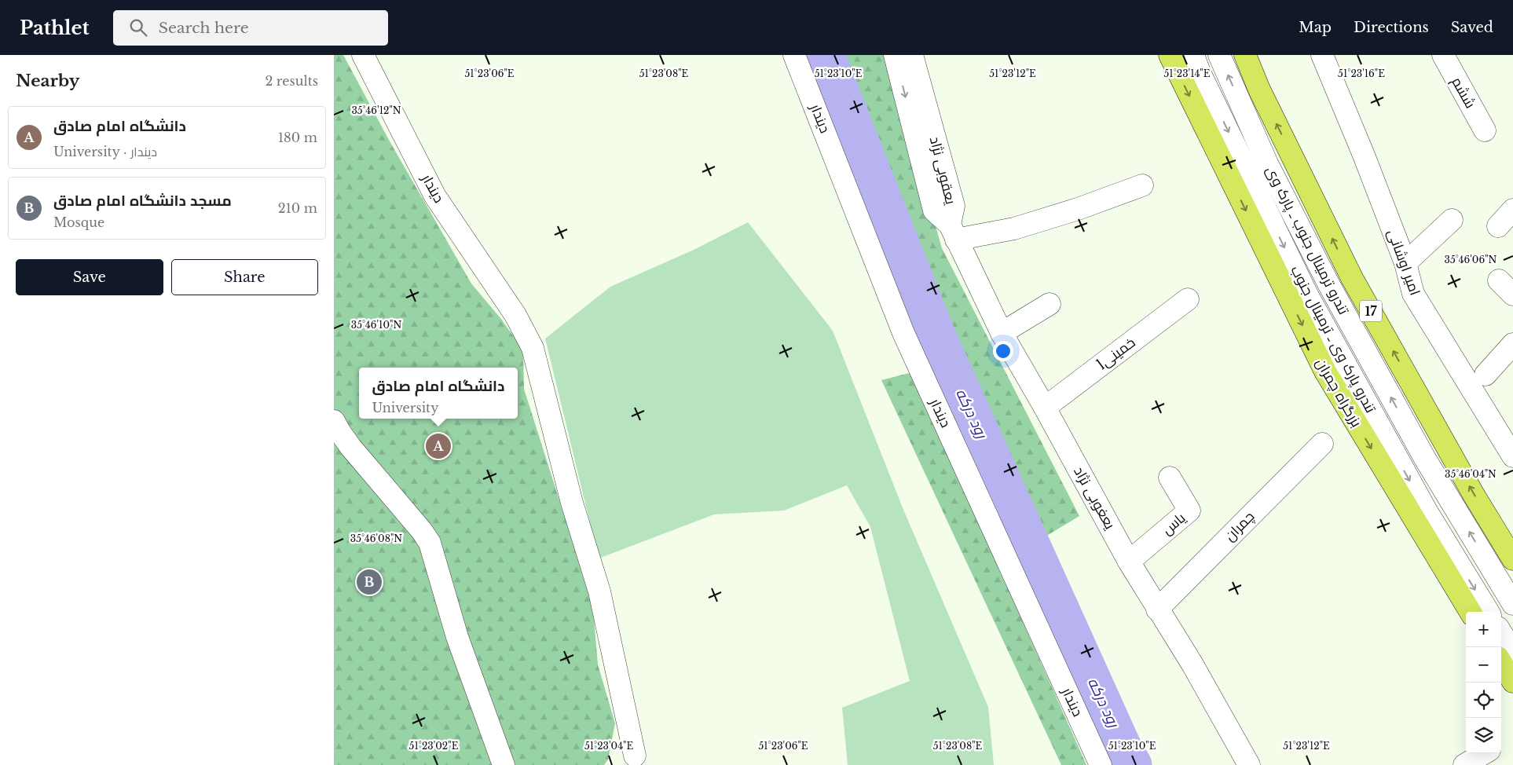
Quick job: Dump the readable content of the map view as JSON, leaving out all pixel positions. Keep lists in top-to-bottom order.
{
  "streets": {
    "highway": ["17", "بزرگراه چمران"],
    "street": [
      "ششم",
      "دیندار",
      "یعقوبی نژاد",
      "تندرو ترمینال جنوب ـ پارک وی",
      "امیر اوشانی",
      "تندرو پارک وی ـ ترمینال جنوب",
      "lخمینی",
      "یعغوبی نژاد",
      "یاس",
      "چمران"
    ]
  },
  "crossings": [
    ["یعقوبی نژاد", "یعغوبی نژاد"],
    ["lخمینی", "یعغوبی نژاد"],
    ["یعغوبی نژاد", "یاس"],
    ["یعغوبی نژاد", "چمران"]
  ],
  "one_way": ["تندرو ترمینال جنوب ـ پارک وی", "تندرو پارک وی ـ ترمینال جنوب"],
  "water": ["رود درکه"],
  "page": {
    "header": "Pathlet",
    "search": "Search here",
    "nav": ["Map", "Directions", "Saved"],
    "heading": ["Nearby", "2 results"],
    "list": [
      {
        "mark": "A",
        "name": "دانشگاه امام صادق",
        "note": "University · دیندار",
        "value": "180 m"
      },
      {
        "mark": "B",
        "name": "مسجد دانشگاه امام صادق",
        "note": "Mosque",
        "value": "210 m"
      }
    ],
    "buttons": ["Save", "Share"],
    "popup": ["دانشگاه امام صادق", "University"],
    "pins": ["A", "B"],
    "map_buttons": ["+", "−"]
  },
  "coordinates": [
    "51°23'06\"E",
    "51°23'08\"E",
    "51°23'10\"E",
    "51°23'12\"E",
    "51°23'14\"E",
    "51°23'16\"E",
    "35°46'12\"N",
    "35°46'06\"N",
    "35°46'10\"N",
    "35°46'04\"N",
    "35°46'08\"N",
    "51°23'02\"E",
    "51°23'04\"E"
  ]
}
